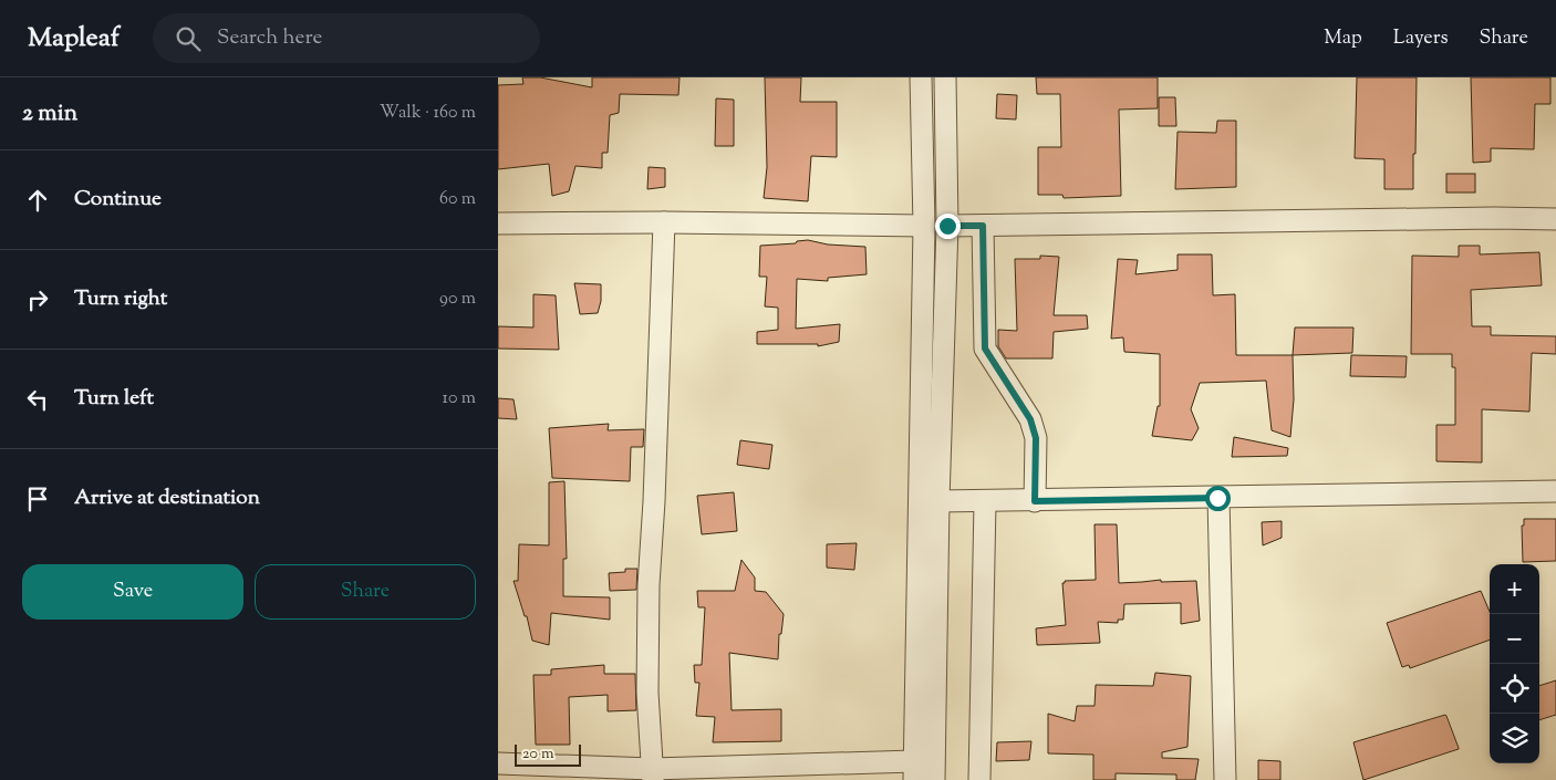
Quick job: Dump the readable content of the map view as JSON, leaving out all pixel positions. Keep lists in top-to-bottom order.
{
  "scale_bar": "20 m",
  "page": {
    "header": "Mapleaf",
    "search": "Search here",
    "nav": ["Map", "Layers", "Share"],
    "heading": ["2 min", "Walk · 160 m"],
    "list": [
      ["Continue", "60 m"],
      ["Turn right", "90 m"],
      ["Turn left", "10 m"],
      "Arrive at destination"
    ],
    "buttons": ["Save", "Share"],
    "map_buttons": ["+", "−"],
    "scale": "20 m"
  }
}
